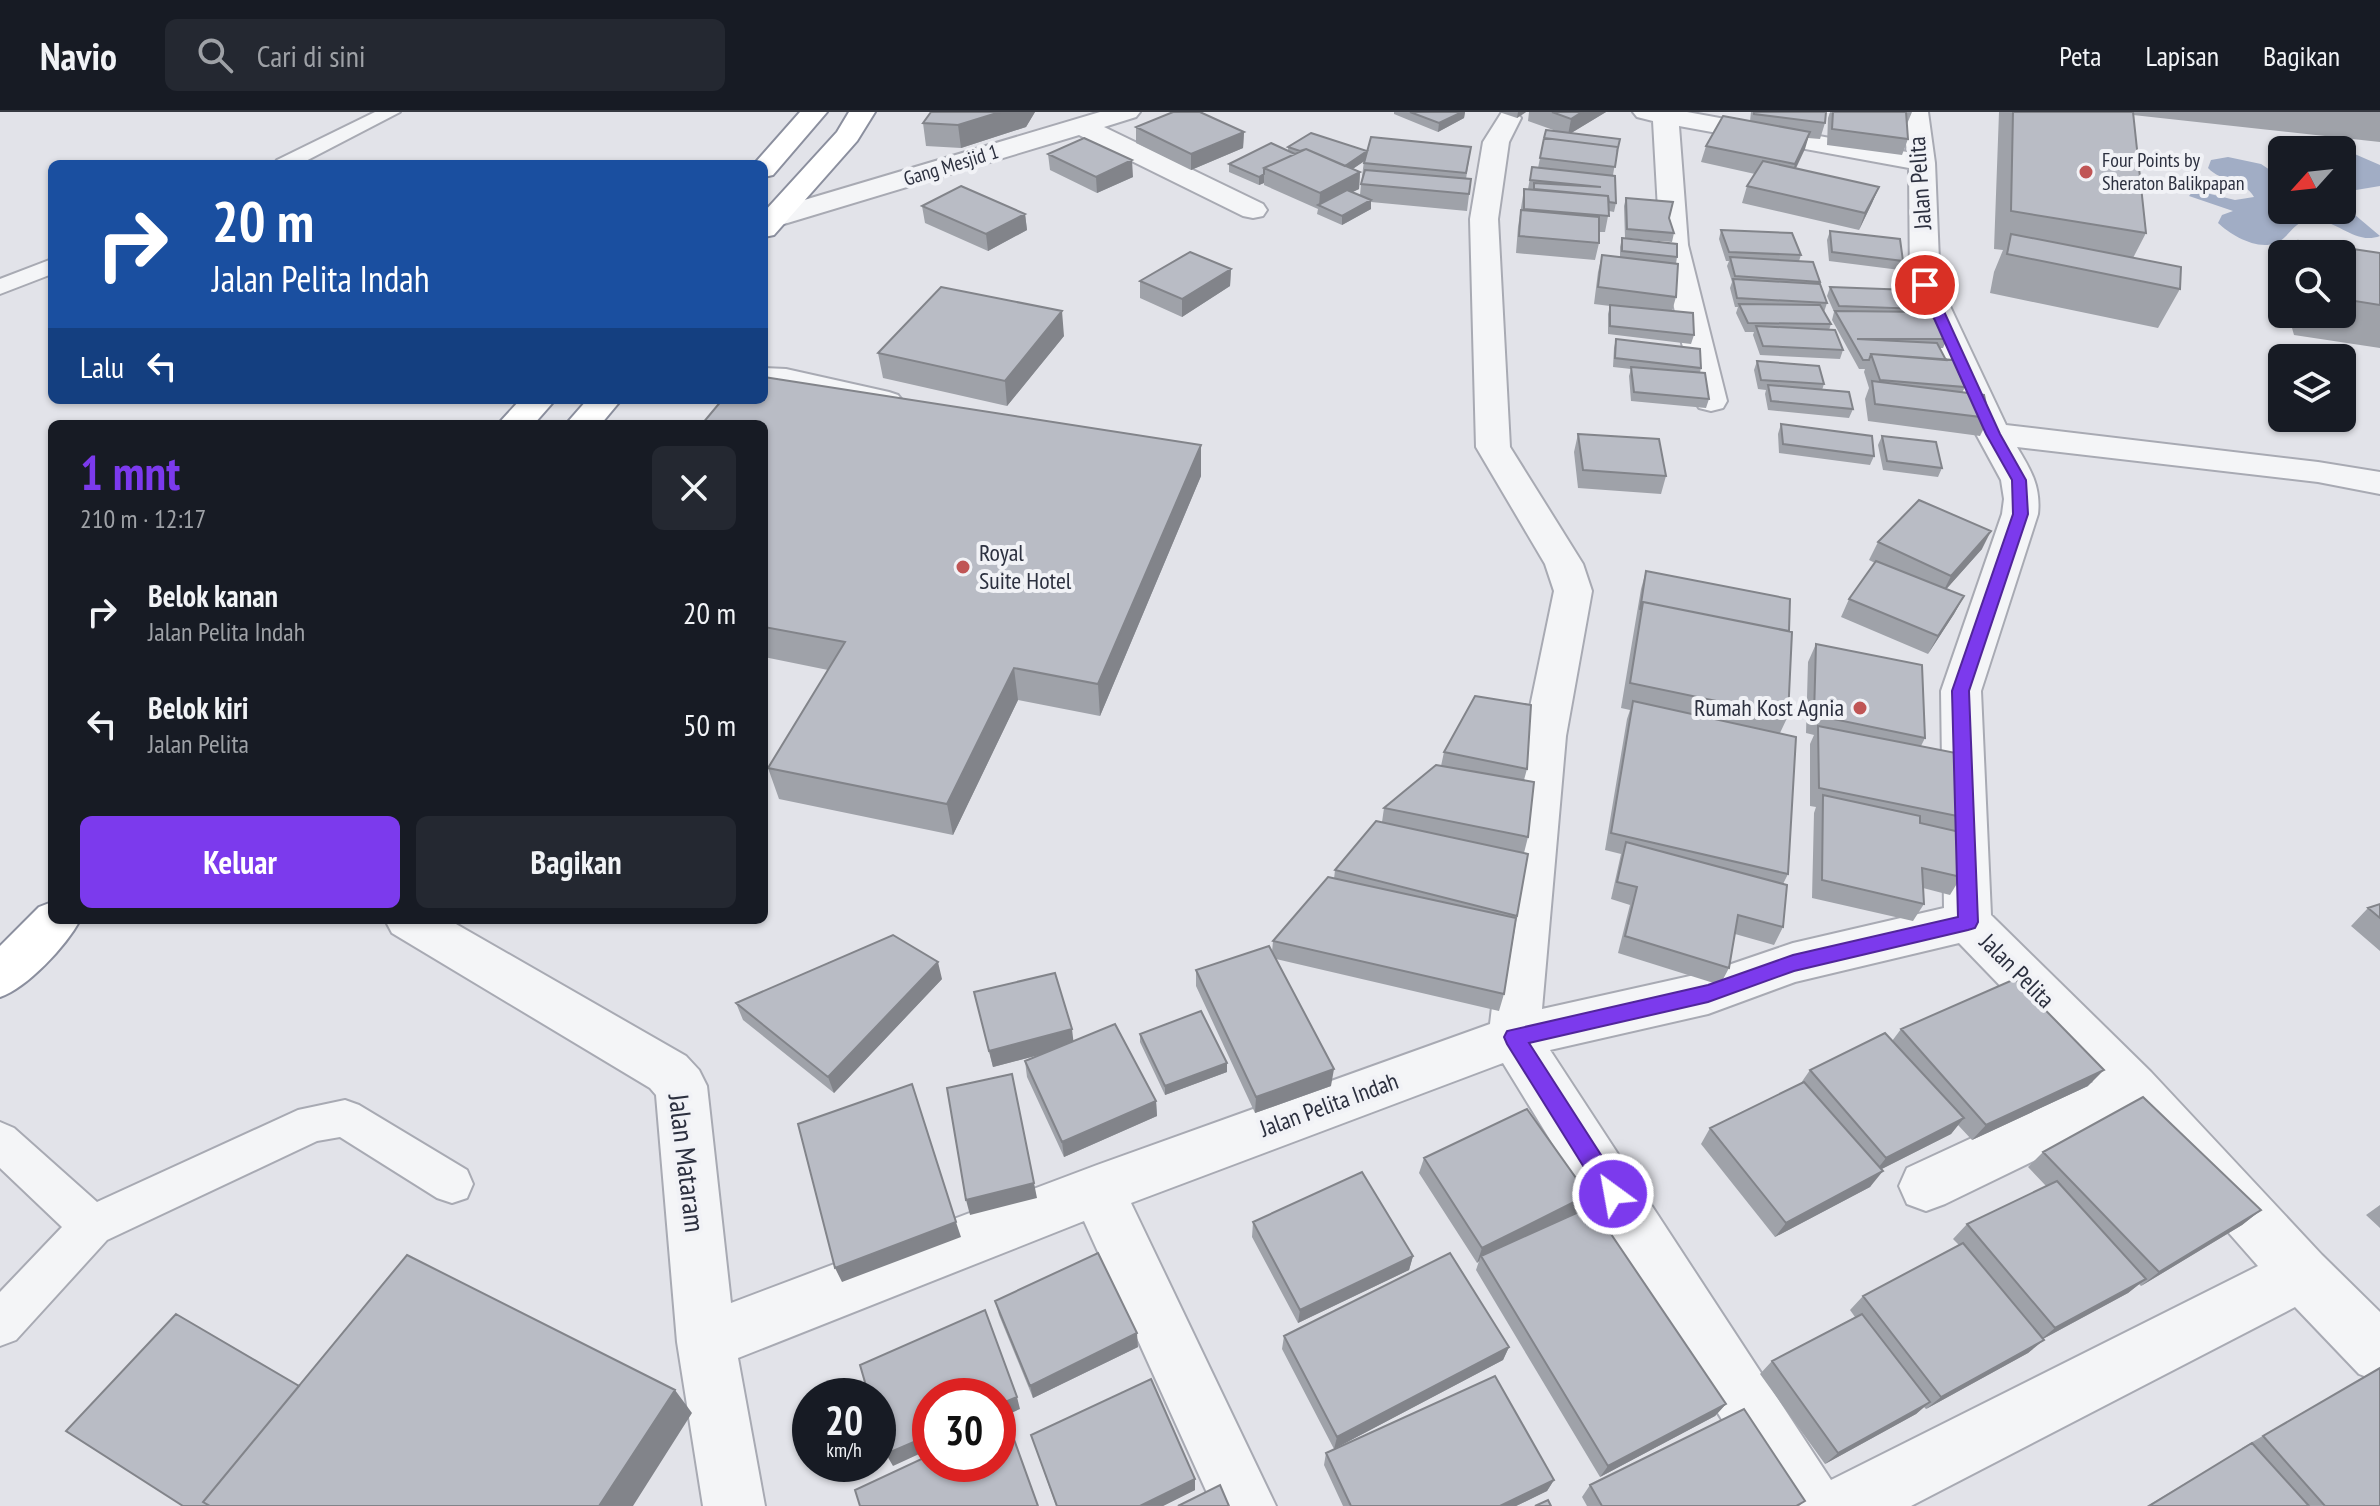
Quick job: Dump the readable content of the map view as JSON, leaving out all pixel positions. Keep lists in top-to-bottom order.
{
  "streets": {
    "street": [
      "Gang Mesjid 1",
      "Jalan Pelita",
      "Jalan Pelita Indah",
      "Jalan Mataram"
    ]
  },
  "crossings": [
    ["Jalan Pelita", "Jalan Pelita Indah"],
    ["Jalan Pelita Indah", "Jalan Mataram"]
  ],
  "places": ["Four Points by Sheraton Balikpapan", "Royal Suite Hotel", "Rumah Kost Agnia"],
  "north": "bottom left",
  "page": {
    "header": "Navio",
    "search": "Cari di sini",
    "nav": ["Peta", "Lapisan", "Bagikan"],
    "turn": ["20 m", "Jalan Pelita Indah"],
    "then": "Lalu",
    "heading": ["1 mnt", "210 m · 12:17"],
    "list": [
      {
        "name": "Belok kanan",
        "note": "Jalan Pelita Indah",
        "value": "20 m"
      },
      {
        "name": "Belok kiri",
        "note": "Jalan Pelita",
        "value": "50 m"
      }
    ],
    "buttons": ["Keluar", "Bagikan"],
    "speed": "20 km/h",
    "limit": "30"
  }
}
